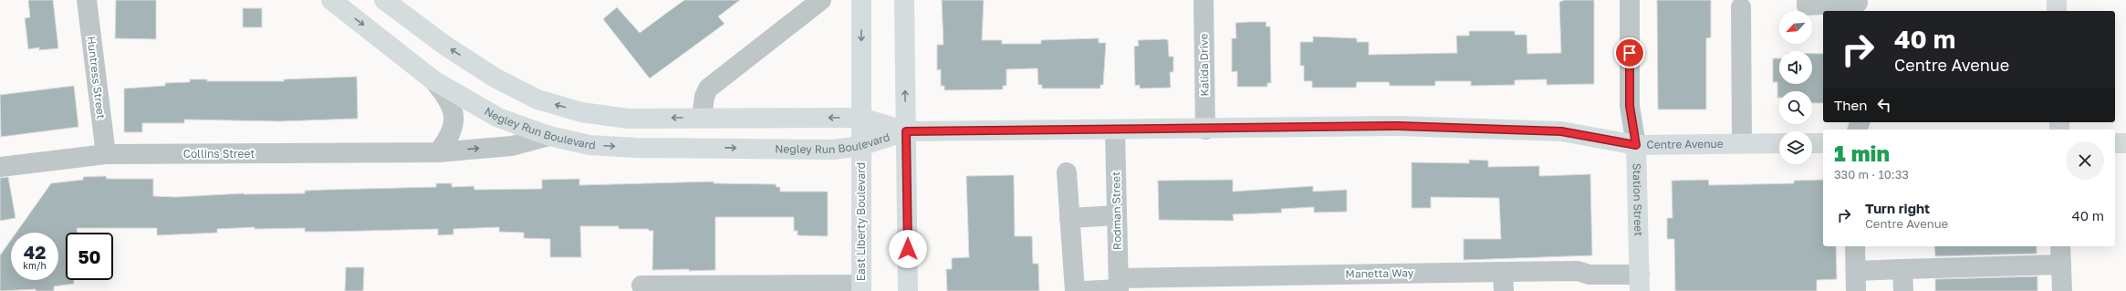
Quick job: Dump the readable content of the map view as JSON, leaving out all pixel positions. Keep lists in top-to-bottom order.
{
  "streets": {
    "main road": [
      "Negley Run Boulevard",
      "Centre Avenue",
      "Station Street",
      "East Liberty Boulevard"
    ],
    "street": [
      "Kalida Drive",
      "Huntress Street",
      "Collins Street",
      "Rodman Street",
      "Manetta Way"
    ]
  },
  "crossings": [
    ["Kalida Drive", "Centre Avenue"],
    ["Huntress Street", "Collins Street"],
    ["Negley Run Boulevard", "Centre Avenue"],
    ["Negley Run Boulevard", "Collins Street"],
    ["Negley Run Boulevard", "East Liberty Boulevard"],
    ["Centre Avenue", "Station Street"],
    ["Centre Avenue", "Rodman Street"],
    ["Station Street", "Manetta Way"],
    ["Rodman Street", "Manetta Way"]
  ],
  "north": "bottom left",
  "page": {
    "turn": ["40 m", "Centre Avenue"],
    "then": "Then",
    "heading": ["1 min", "330 m · 10:33"],
    "list": [
      {
        "name": "Turn right",
        "note": "Centre Avenue",
        "value": "40 m"
      }
    ],
    "speed": "42 km/h",
    "limit": "50"
  }
}
